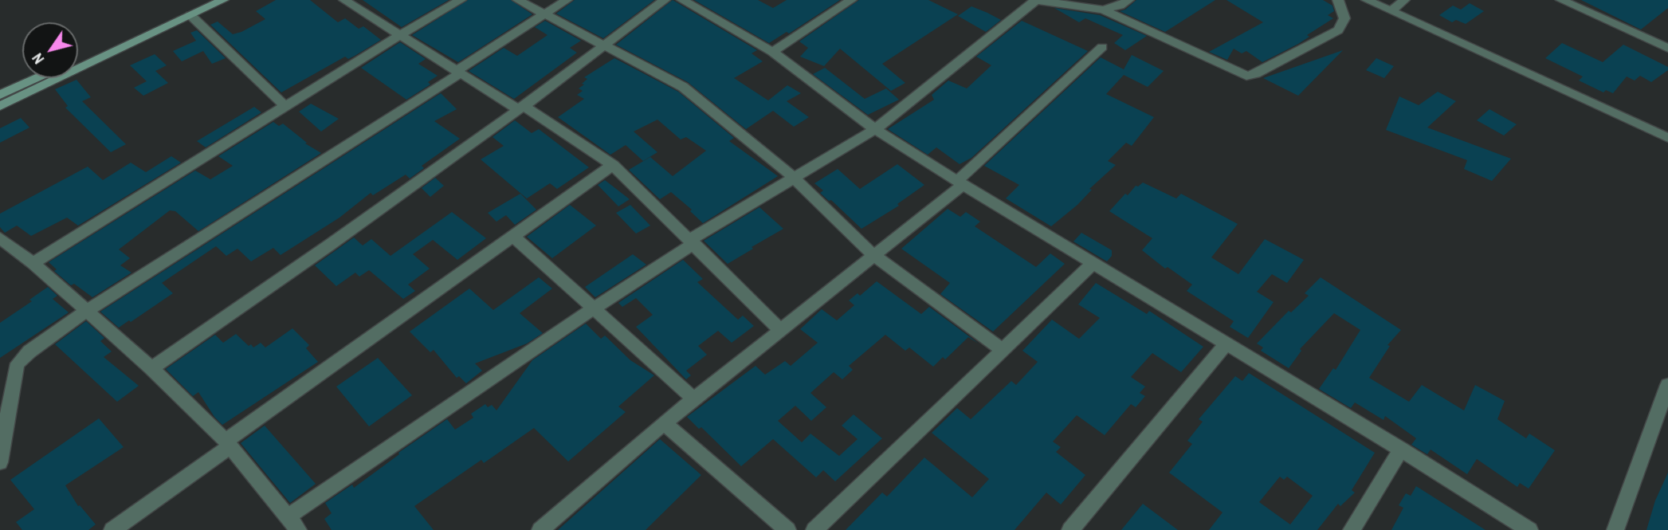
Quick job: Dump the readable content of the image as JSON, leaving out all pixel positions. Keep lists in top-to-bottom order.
{
  "north": "bottom left"
}
